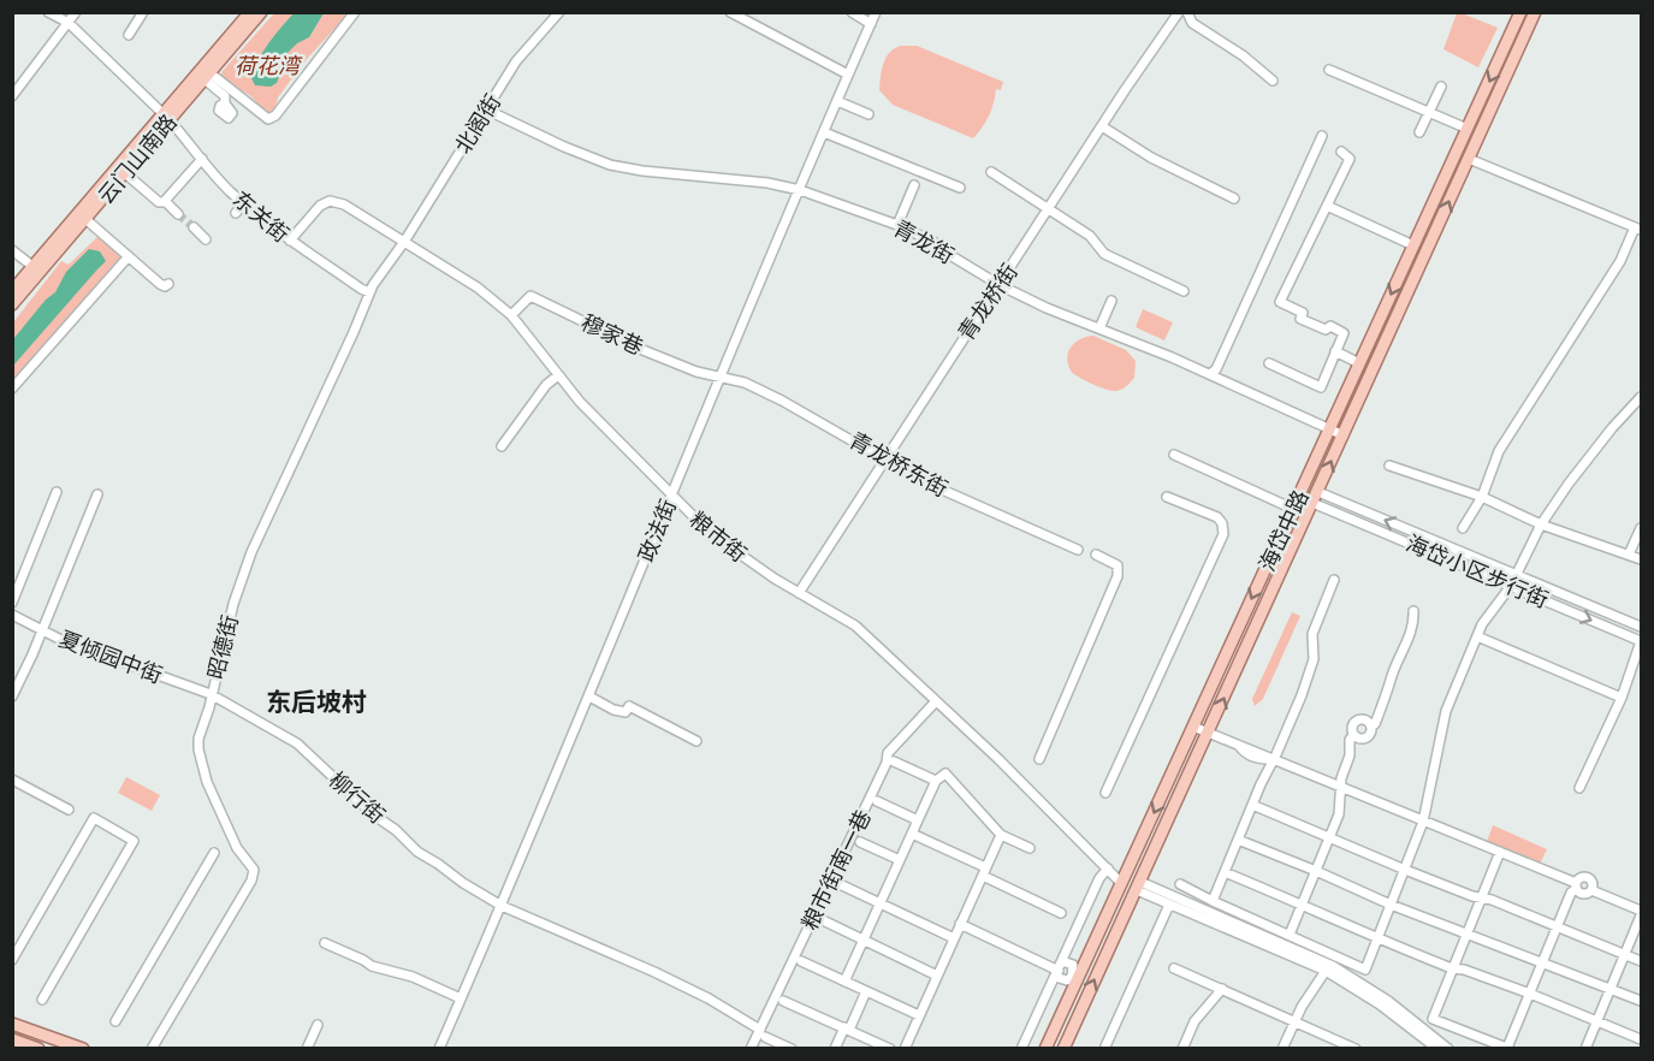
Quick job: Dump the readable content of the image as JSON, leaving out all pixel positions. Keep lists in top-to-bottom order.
{
  "streets": {
    "main road": ["云门山南路", "海岱中路"],
    "street": [
      "北阁街",
      "东关街",
      "青龙街",
      "青龙桥街",
      "穆家巷",
      "青龙桥东街",
      "政法街",
      "粮市街",
      "海岱小区步行街",
      "昭德街",
      "夏倾园中街",
      "柳行街",
      "粮市街南一巷"
    ]
  },
  "crossings": [
    ["北阁街", "青龙街"],
    ["北阁街", "粮市街"],
    ["北阁街", "昭德街"],
    ["云门山南路", "东关街"],
    ["东关街", "粮市街"],
    ["东关街", "昭德街"],
    ["青龙街", "青龙桥街"],
    ["青龙街", "政法街"],
    ["青龙街", "海岱中路"],
    ["青龙桥街", "青龙桥东街"],
    ["青龙桥街", "粮市街"],
    ["穆家巷", "青龙桥东街"],
    ["穆家巷", "政法街"],
    ["穆家巷", "粮市街"],
    ["青龙桥东街", "政法街"],
    ["政法街", "粮市街"],
    ["政法街", "柳行街"],
    ["海岱中路", "粮市街"],
    ["海岱中路", "海岱小区步行街"],
    ["粮市街", "昭德街"],
    ["粮市街", "粮市街南一巷"],
    ["昭德街", "夏倾园中街"],
    ["昭德街", "柳行街"],
    ["夏倾园中街", "柳行街"],
    ["柳行街", "粮市街南一巷"]
  ],
  "districts": ["东后坡村"],
  "parks": ["荷花湾"]
}
